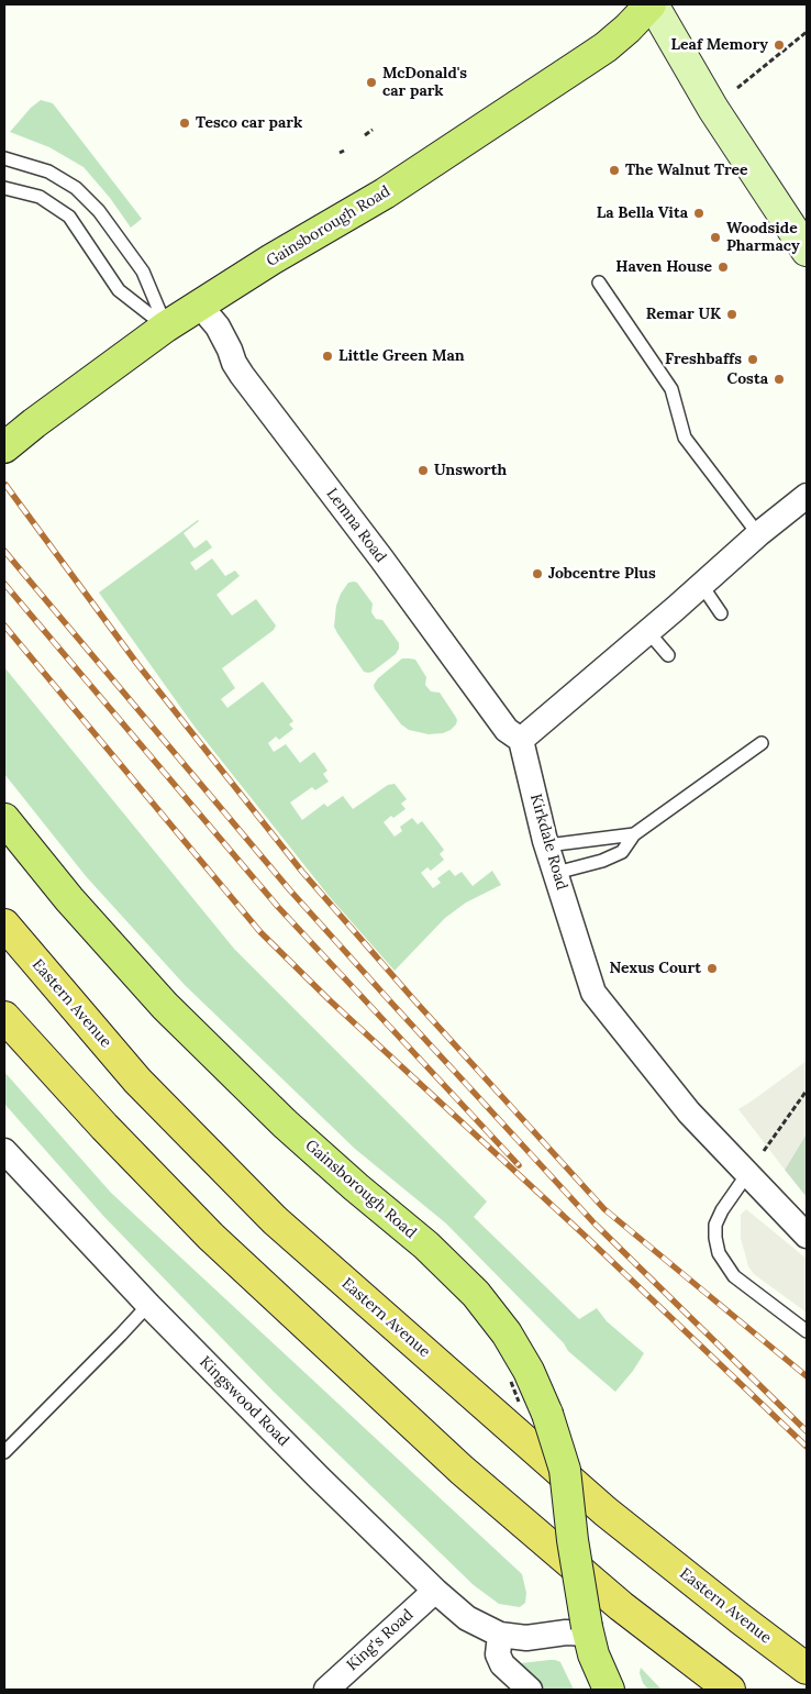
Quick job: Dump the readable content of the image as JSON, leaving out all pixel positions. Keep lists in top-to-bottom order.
{
  "streets": {
    "highway": ["Eastern Avenue"],
    "main road": ["Gainsborough Road"],
    "street": [
      "Lemna Road",
      "Kirkdale Road",
      "Kingswood Road",
      "King's Road"
    ]
  },
  "crossings": [
    ["Gainsborough Road", "Lemna Road"],
    ["Gainsborough Road", "Kingswood Road"],
    ["Lemna Road", "Kirkdale Road"],
    ["Kingswood Road", "King's Road"]
  ],
  "places": [
    "Leaf Memory",
    "McDonald's car park",
    "Tesco car park",
    "The Walnut Tree",
    "La Bella Vita",
    "Woodside Pharmacy",
    "Haven House",
    "Remar UK",
    "Little Green Man",
    "Freshbaffs",
    "Costa",
    "Unsworth",
    "Jobcentre Plus",
    "Nexus Court"
  ]
}
